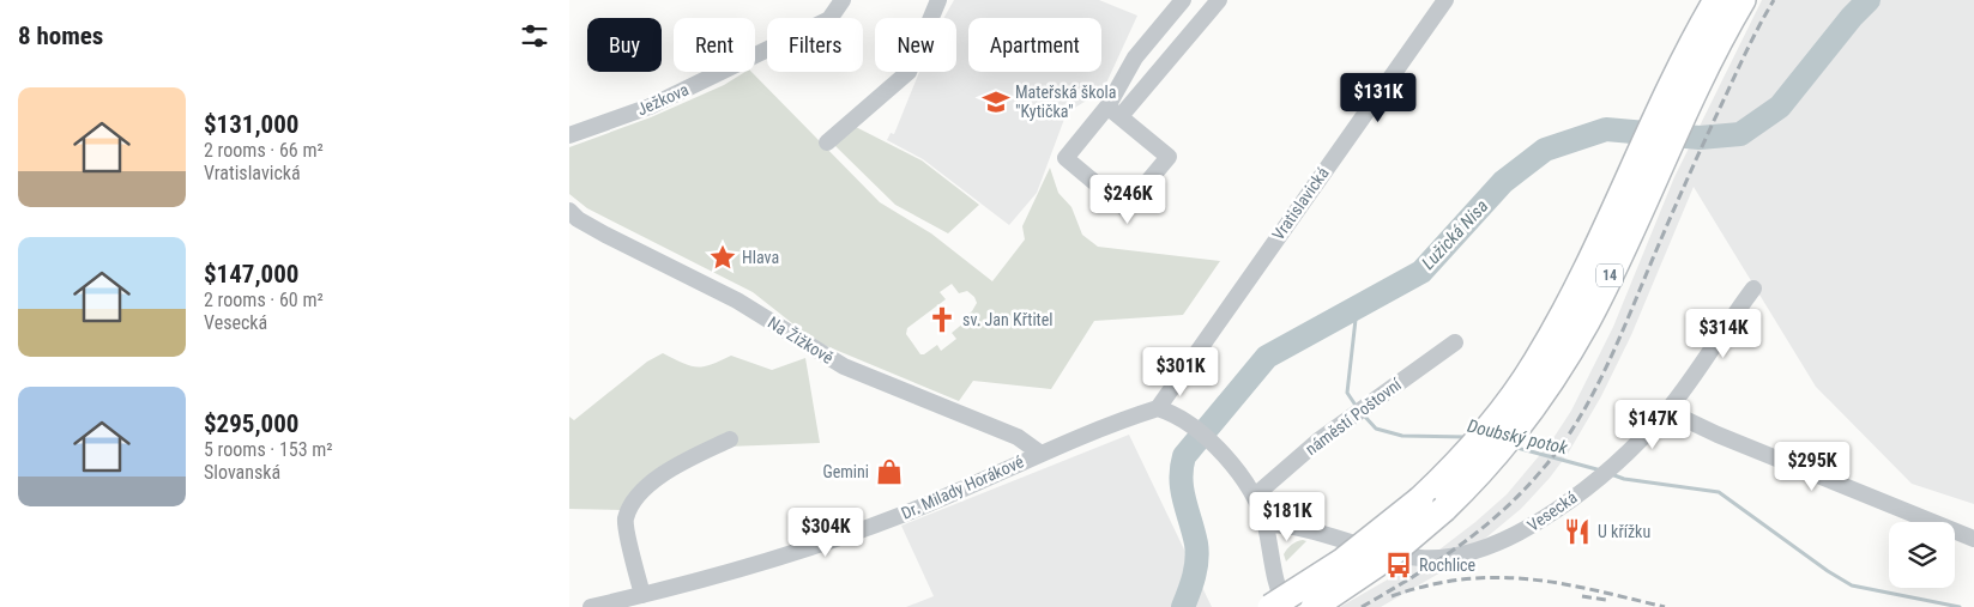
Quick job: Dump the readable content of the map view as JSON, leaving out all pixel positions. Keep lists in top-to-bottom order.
{
  "streets": {
    "highway": ["14"],
    "street": [
      "Ježkova",
      "Vratislavická",
      "Na Žižkově",
      "náměstí Poštovní",
      "Dr. Milady Horákové",
      "Vesecká"
    ]
  },
  "crossings": [
    ["Vratislavická", "Dr. Milady Horákové"],
    ["Na Žižkově", "Dr. Milady Horákové"]
  ],
  "water": ["Lužická Nisa", "Doubský potok"],
  "places": {
    "school or university": ["Mateřská škola \"Kytička\""],
    "place": ["Hlava"],
    "church": ["sv. Jan Křtitel"],
    "shop": ["Gemini"],
    "restaurant": ["U křížku"],
    "bus stop": ["Rochlice"]
  },
  "page": {
    "heading": "8 homes",
    "chip": [
      "Buy",
      "Rent",
      "Filters",
      "New",
      "Apartment"
    ],
    "list": [
      {
        "name": "$131,000",
        "note": "2 rooms · 66 m² · Vratislavická"
      },
      {
        "name": "$147,000",
        "note": "2 rooms · 60 m² · Vesecká"
      },
      {
        "name": "$295,000",
        "note": "5 rooms · 153 m² · Slovanská"
      }
    ],
    "price": [
      "$131K",
      "$246K",
      "$314K",
      "$301K",
      "$147K",
      "$295K",
      "$181K",
      "$304K"
    ]
  }
}
